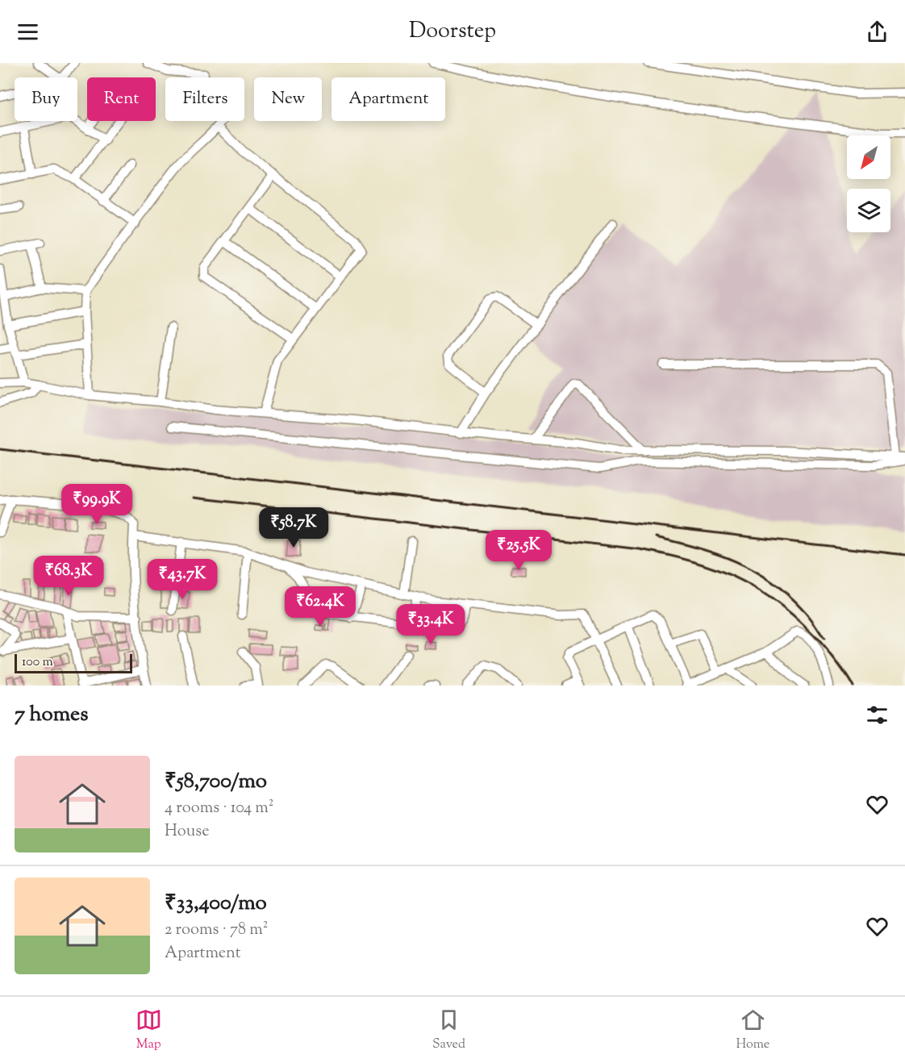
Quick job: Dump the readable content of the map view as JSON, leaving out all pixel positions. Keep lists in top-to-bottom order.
{
  "scale_bar": "100 m",
  "north": "bottom left",
  "page": {
    "header": "Doorstep",
    "chip": [
      "Buy",
      "Rent",
      "Filters",
      "New",
      "Apartment"
    ],
    "price": [
      "₹99.9K",
      "₹58.7K",
      "₹25.5K",
      "₹68.3K",
      "₹43.7K",
      "₹62.4K",
      "₹33.4K"
    ],
    "scale": "100 m",
    "heading": "7 homes",
    "list": [
      {
        "name": "₹58,700/mo",
        "note": "4 rooms · 104 m² · House"
      },
      {
        "name": "₹33,400/mo",
        "note": "2 rooms · 78 m² · Apartment"
      }
    ],
    "tabs": ["Map", "Saved", "Home"]
  }
}
